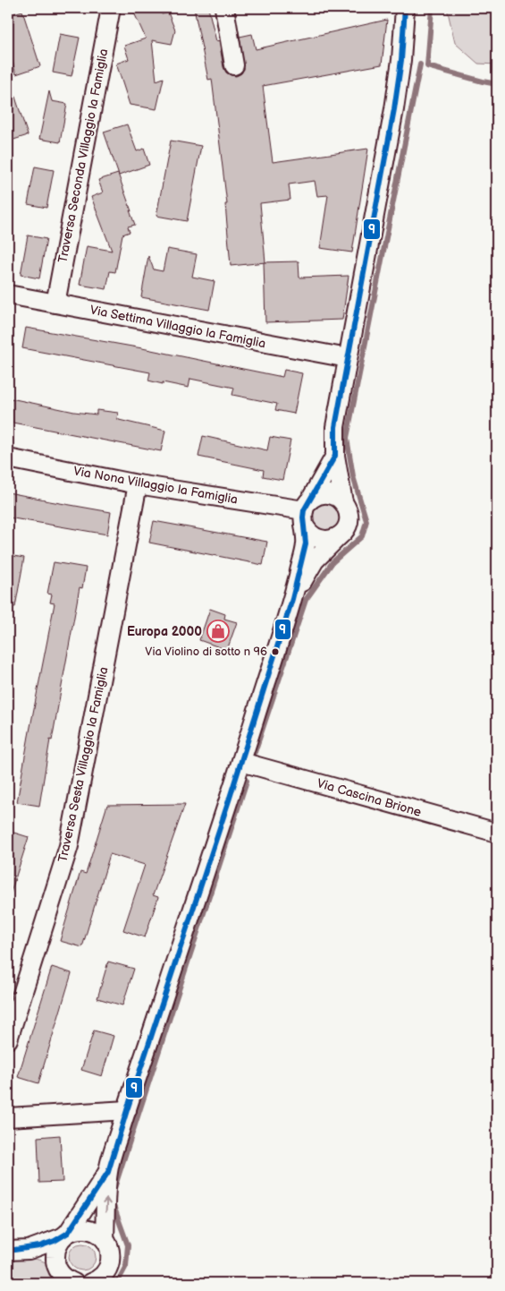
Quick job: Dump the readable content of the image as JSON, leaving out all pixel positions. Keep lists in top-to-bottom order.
{
  "streets": {
    "street": [
      "Traversa Seconda Villaggio la Famiglia",
      "Via Settima Villaggio la Famiglia",
      "Via Nona Villaggio la Famiglia",
      "Traversa Sesta Villaggio la Famiglia",
      "Via Cascina Brione"
    ]
  },
  "crossings": [
    ["Traversa Seconda Villaggio la Famiglia", "Via Settima Villaggio la Famiglia"],
    ["Via Nona Villaggio la Famiglia", "Traversa Sesta Villaggio la Famiglia"]
  ],
  "places": {
    "shop": ["Europa 2000"],
    "other": ["Via Violino di sotto n 96"]
  },
  "lines": ["transit line 9"]
}
